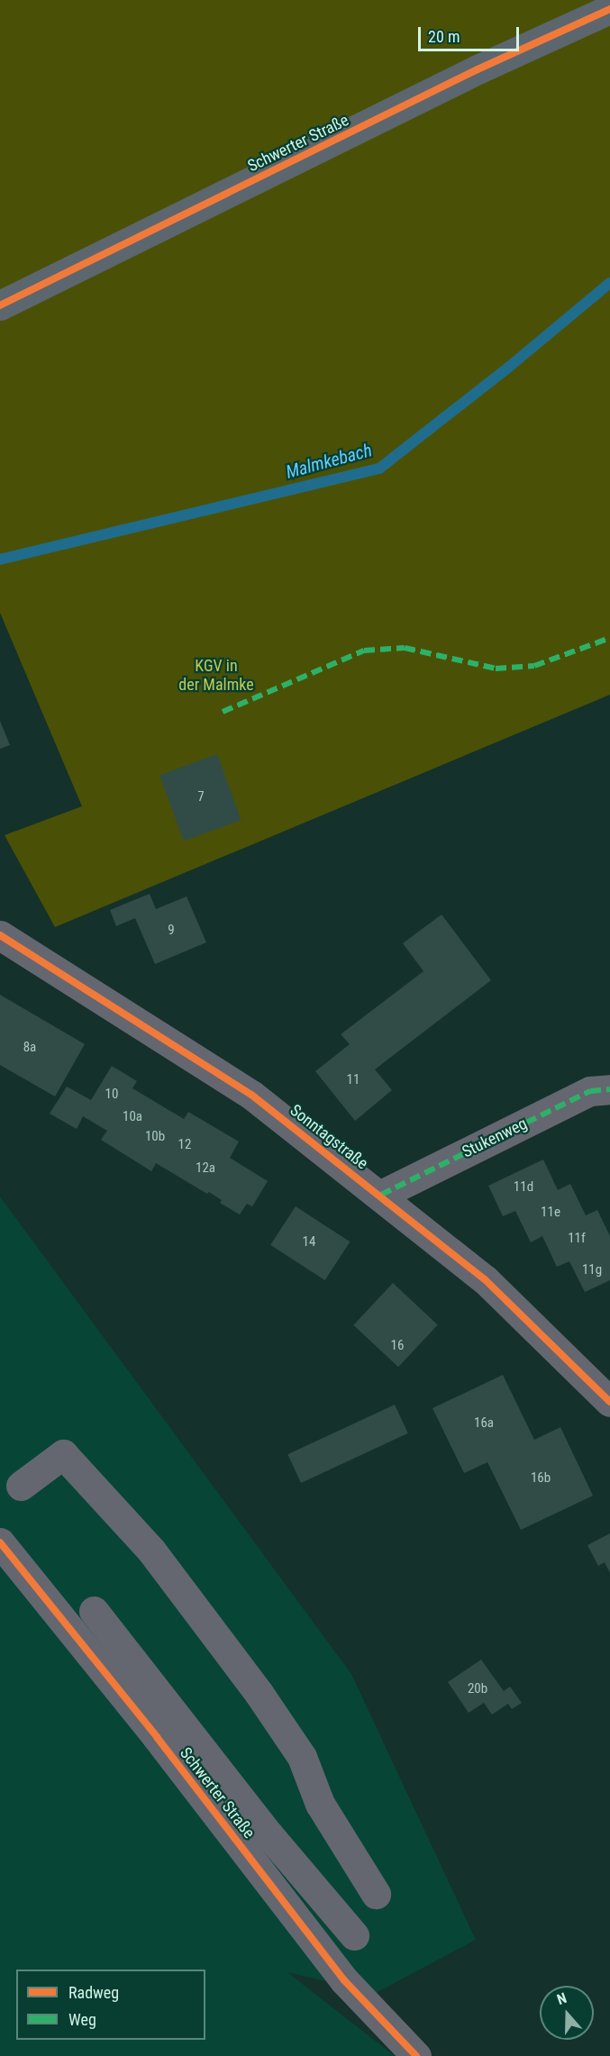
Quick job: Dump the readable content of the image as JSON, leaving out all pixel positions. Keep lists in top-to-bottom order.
{
  "streets": {
    "main road": ["Schwerter Straße"],
    "street": ["Sonntagstraße", "Stukenweg"]
  },
  "crossings": [
    ["Sonntagstraße", "Stukenweg"]
  ],
  "water": ["Malmkebach"],
  "parks": ["KGV in der Malmke"],
  "house_numbers": [
    "7",
    "9",
    "8a",
    "11",
    "10",
    "10a",
    "10b",
    "12",
    "12a",
    "11d",
    "11e",
    "11f",
    "14",
    "11g",
    "16",
    "16a",
    "16b",
    "20b"
  ],
  "legend": ["Radweg", "Weg"],
  "scale_bar": "20 m",
  "north": "top"
}
